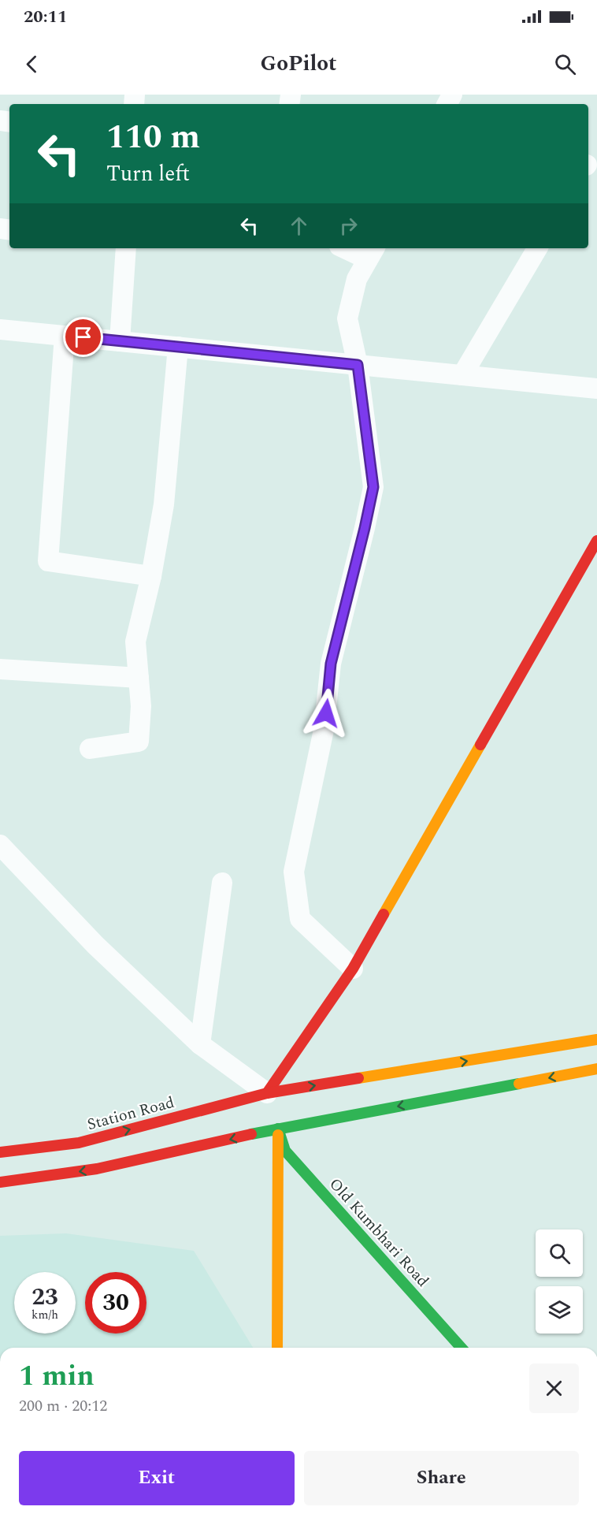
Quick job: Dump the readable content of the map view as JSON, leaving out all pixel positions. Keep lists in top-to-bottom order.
{
  "streets": {
    "main road": ["Station Road", "Old Kumbhari Road"]
  },
  "page": {
    "status": "20:11",
    "header": "GoPilot",
    "turn": ["110 m", "Turn left"],
    "speed": "23 km/h",
    "limit": "30",
    "heading": ["1 min", "200 m · 20:12"],
    "buttons": ["Exit", "Share"]
  }
}
